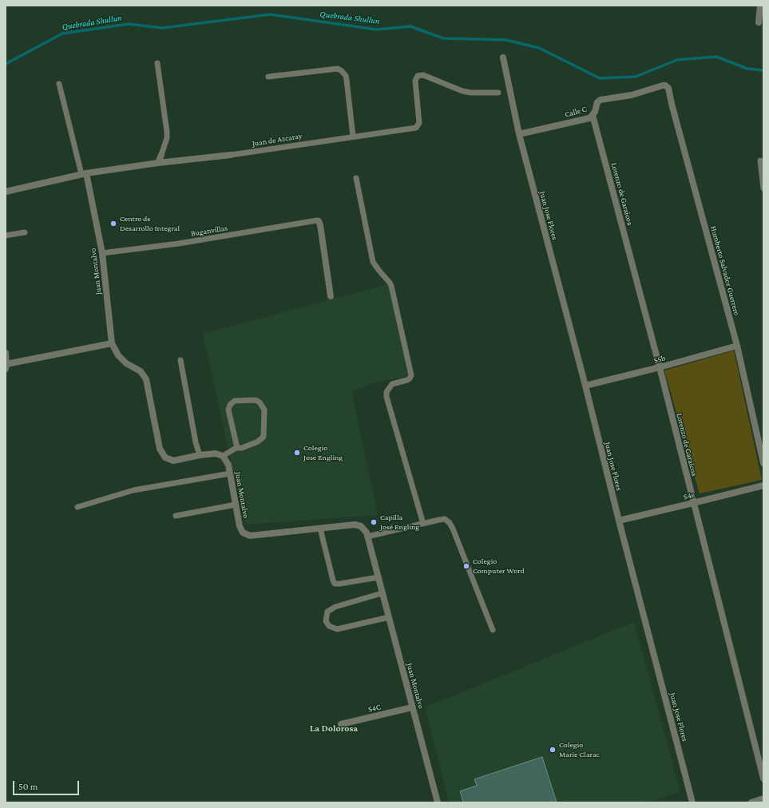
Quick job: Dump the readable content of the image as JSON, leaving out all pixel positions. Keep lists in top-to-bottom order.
{
  "streets": {
    "street": [
      "Calle C",
      "Juan de Azcaray",
      "Lorenzo de Garaicoa",
      "Juan Jose Flores",
      "Humberto Salvador Guerrero",
      "Juan Montalvo",
      "S5b",
      "S4e",
      "S4C"
    ],
    "lane": ["Buganvillas"]
  },
  "crossings": [
    ["Calle C", "Lorenzo de Garaicoa"],
    ["Calle C", "Juan Jose Flores"],
    ["Calle C", "Humberto Salvador Guerrero"],
    ["Juan de Azcaray", "Juan Montalvo"],
    ["Lorenzo de Garaicoa", "S5b"],
    ["Lorenzo de Garaicoa", "S4e"],
    ["Juan Jose Flores", "S5b"],
    ["Juan Jose Flores", "S4e"],
    ["Buganvillas", "Juan Montalvo"],
    ["Humberto Salvador Guerrero", "S5b"],
    ["Juan Montalvo", "S4C"]
  ],
  "districts": ["La Dolorosa"],
  "water": ["Quebrada Shullun"],
  "places": [
    "Centro de Desarrollo Integral",
    "Colegio Jose Engling",
    "Capilla José Engling",
    "Colegio Computer Word",
    "Colegio Marie Clarac"
  ],
  "scale_bar": "50 m"
}
